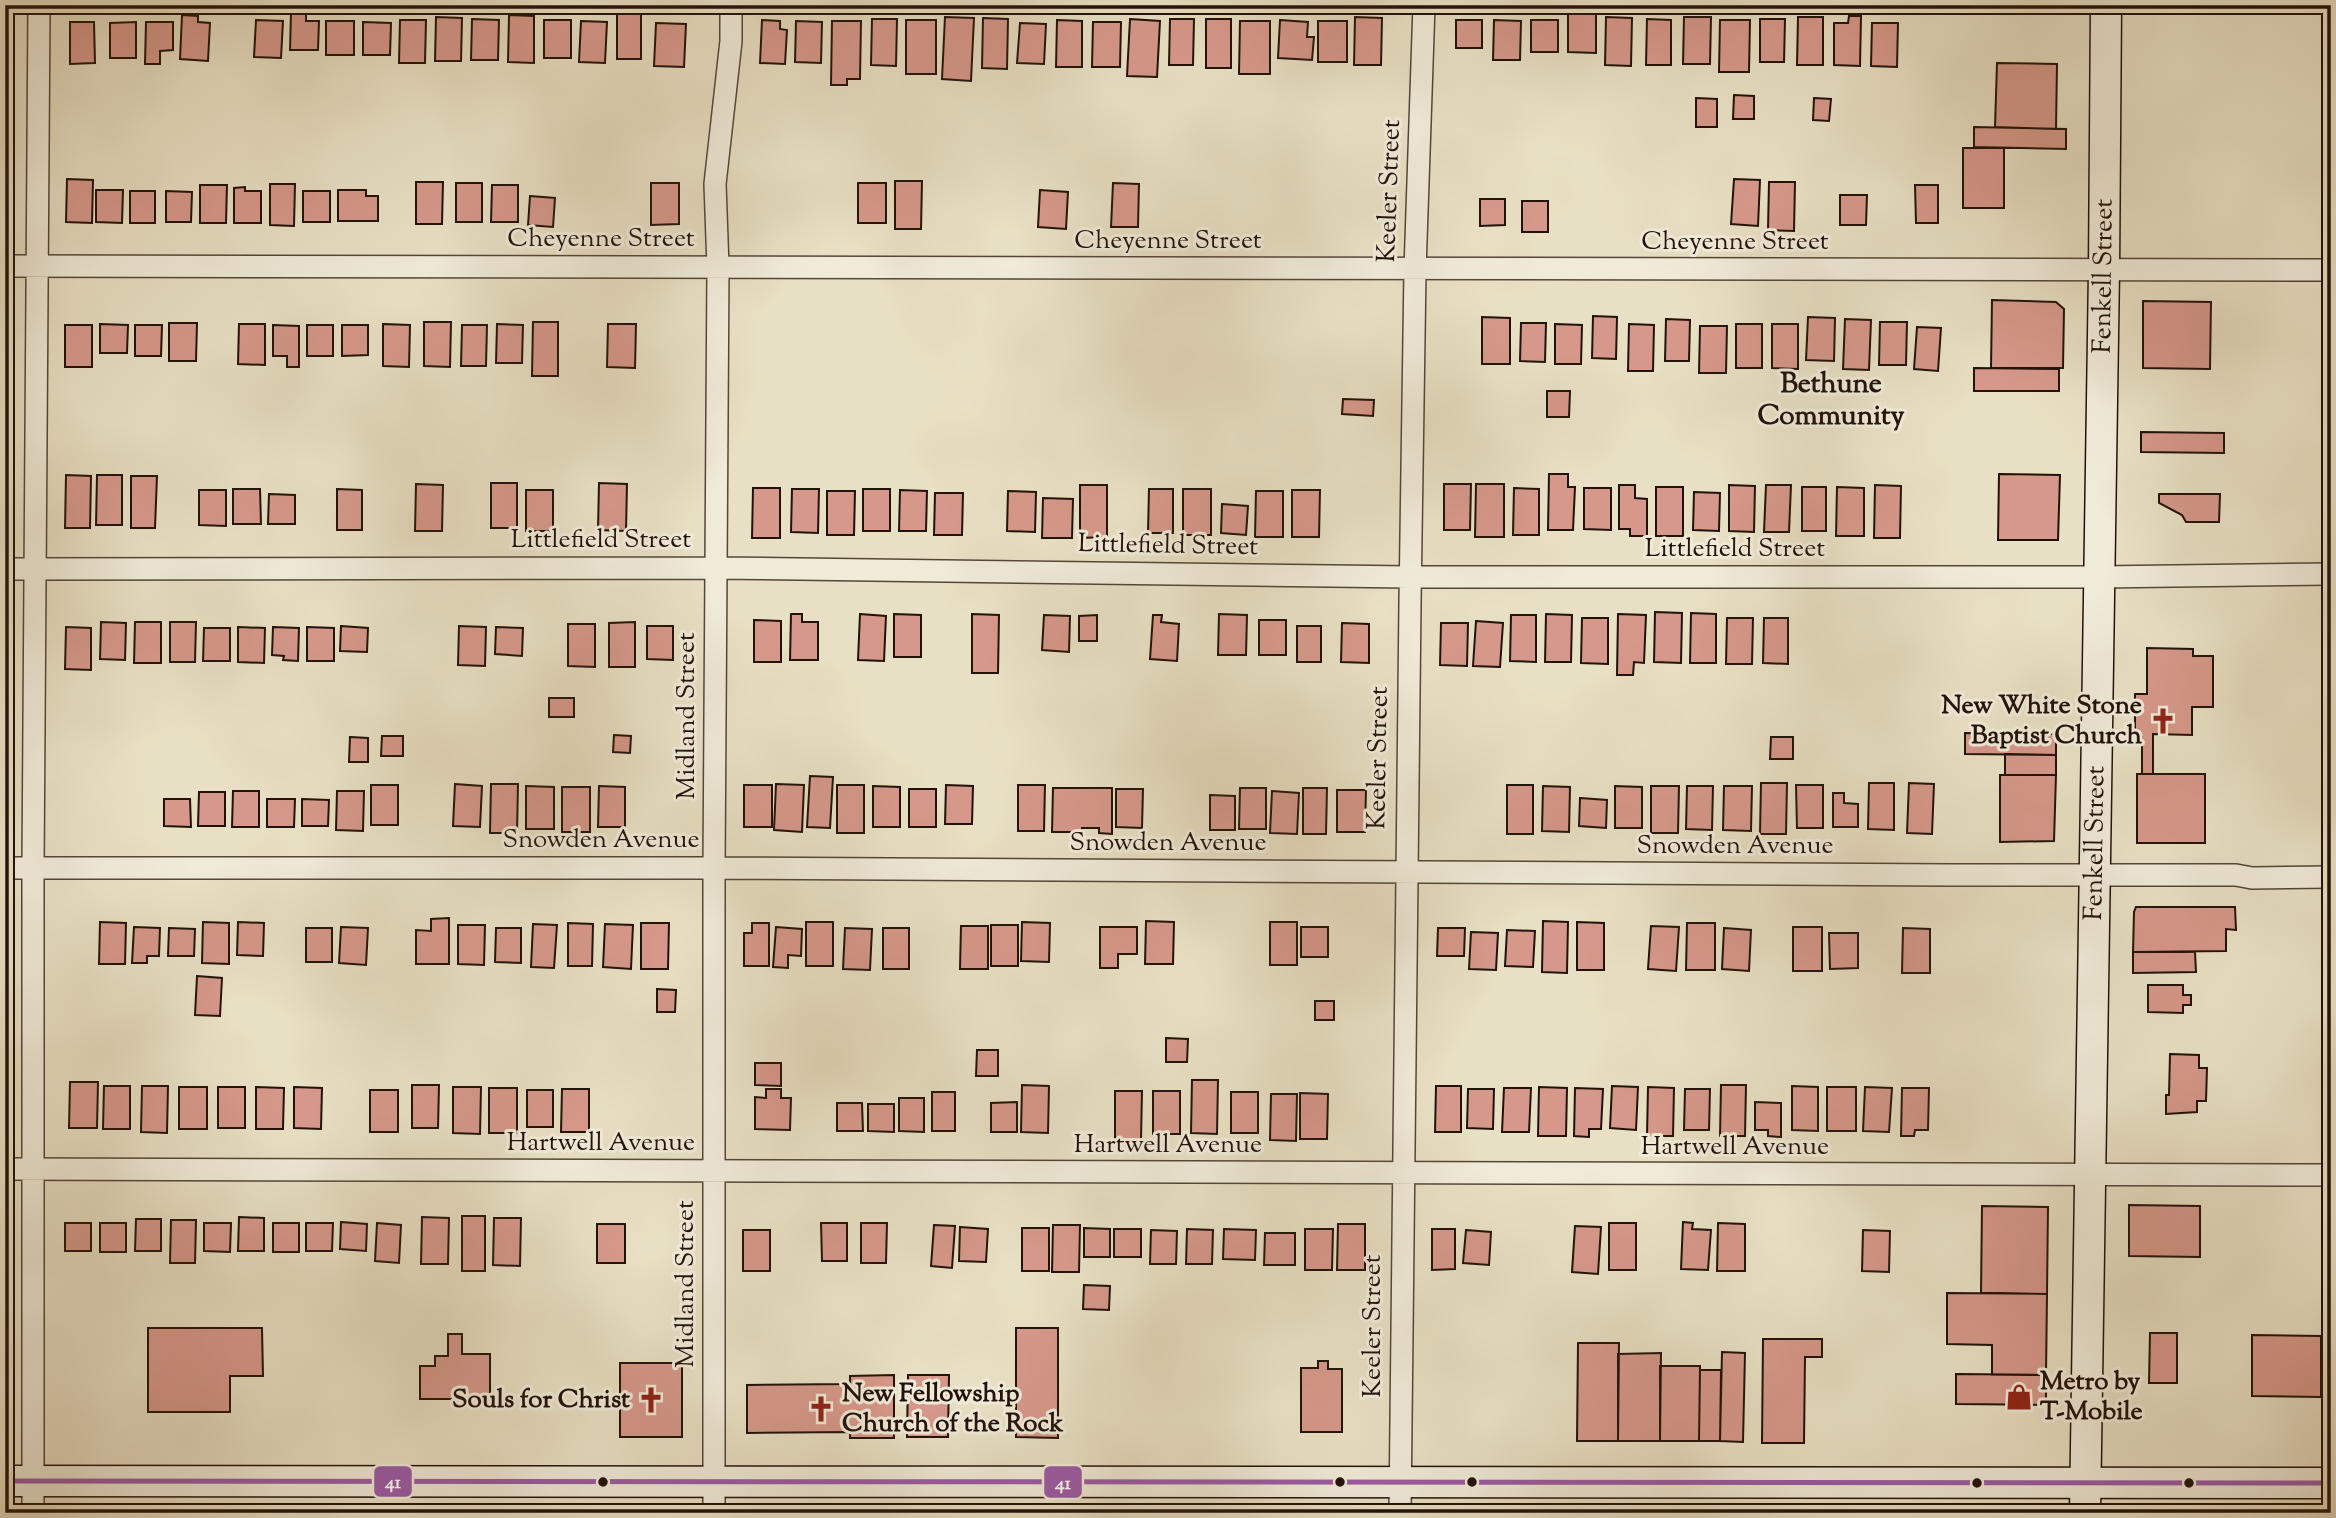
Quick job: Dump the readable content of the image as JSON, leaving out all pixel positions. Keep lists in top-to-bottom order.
{
  "streets": {
    "street": [
      "Keeler Street",
      "Cheyenne Street",
      "Fenkell Street",
      "Littlefield Street",
      "Midland Street",
      "Snowden Avenue",
      "Hartwell Avenue"
    ]
  },
  "crossings": [
    ["Keeler Street", "Cheyenne Street"],
    ["Keeler Street", "Littlefield Street"],
    ["Keeler Street", "Snowden Avenue"],
    ["Keeler Street", "Hartwell Avenue"],
    ["Cheyenne Street", "Fenkell Street"],
    ["Cheyenne Street", "Midland Street"],
    ["Fenkell Street", "Littlefield Street"],
    ["Fenkell Street", "Snowden Avenue"],
    ["Fenkell Street", "Hartwell Avenue"],
    ["Littlefield Street", "Midland Street"],
    ["Midland Street", "Snowden Avenue"],
    ["Midland Street", "Hartwell Avenue"]
  ],
  "districts": ["Bethune Community"],
  "places": {
    "church": ["New White Stone Baptist Church", "Souls for Christ", "New Fellowship Church of the Rock"],
    "shop": ["Metro by T-Mobile"]
  },
  "lines": ["transit line 41"]
}
